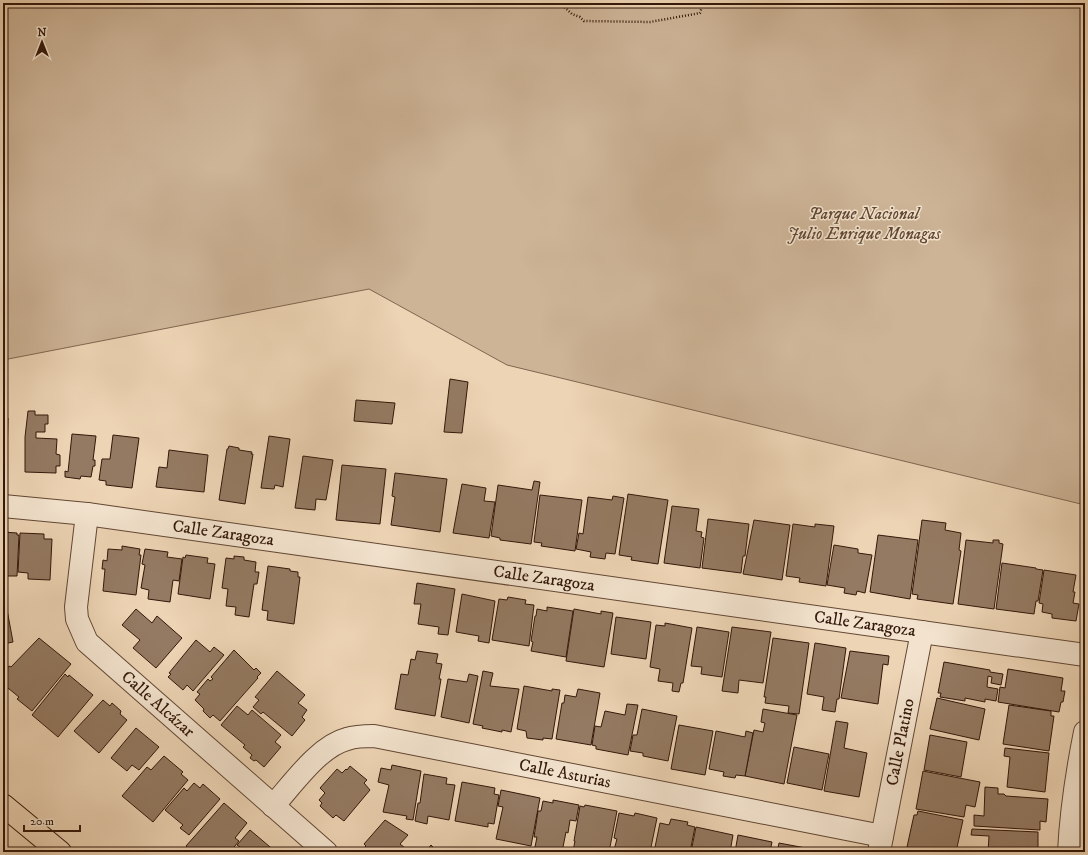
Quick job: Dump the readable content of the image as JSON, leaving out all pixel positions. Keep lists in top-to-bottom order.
{
  "streets": {
    "street": [
      "Calle Zaragoza",
      "Calle Alcázar",
      "Calle Platino",
      "Calle Asturias"
    ]
  },
  "crossings": [
    ["Calle Zaragoza", "Calle Alcázar"],
    ["Calle Zaragoza", "Calle Platino"],
    ["Calle Alcázar", "Calle Asturias"],
    ["Calle Platino", "Calle Asturias"]
  ],
  "parks": ["Parque Nacional Julio Enrique Monagas"],
  "scale_bar": "20 m",
  "north": "top"
}
